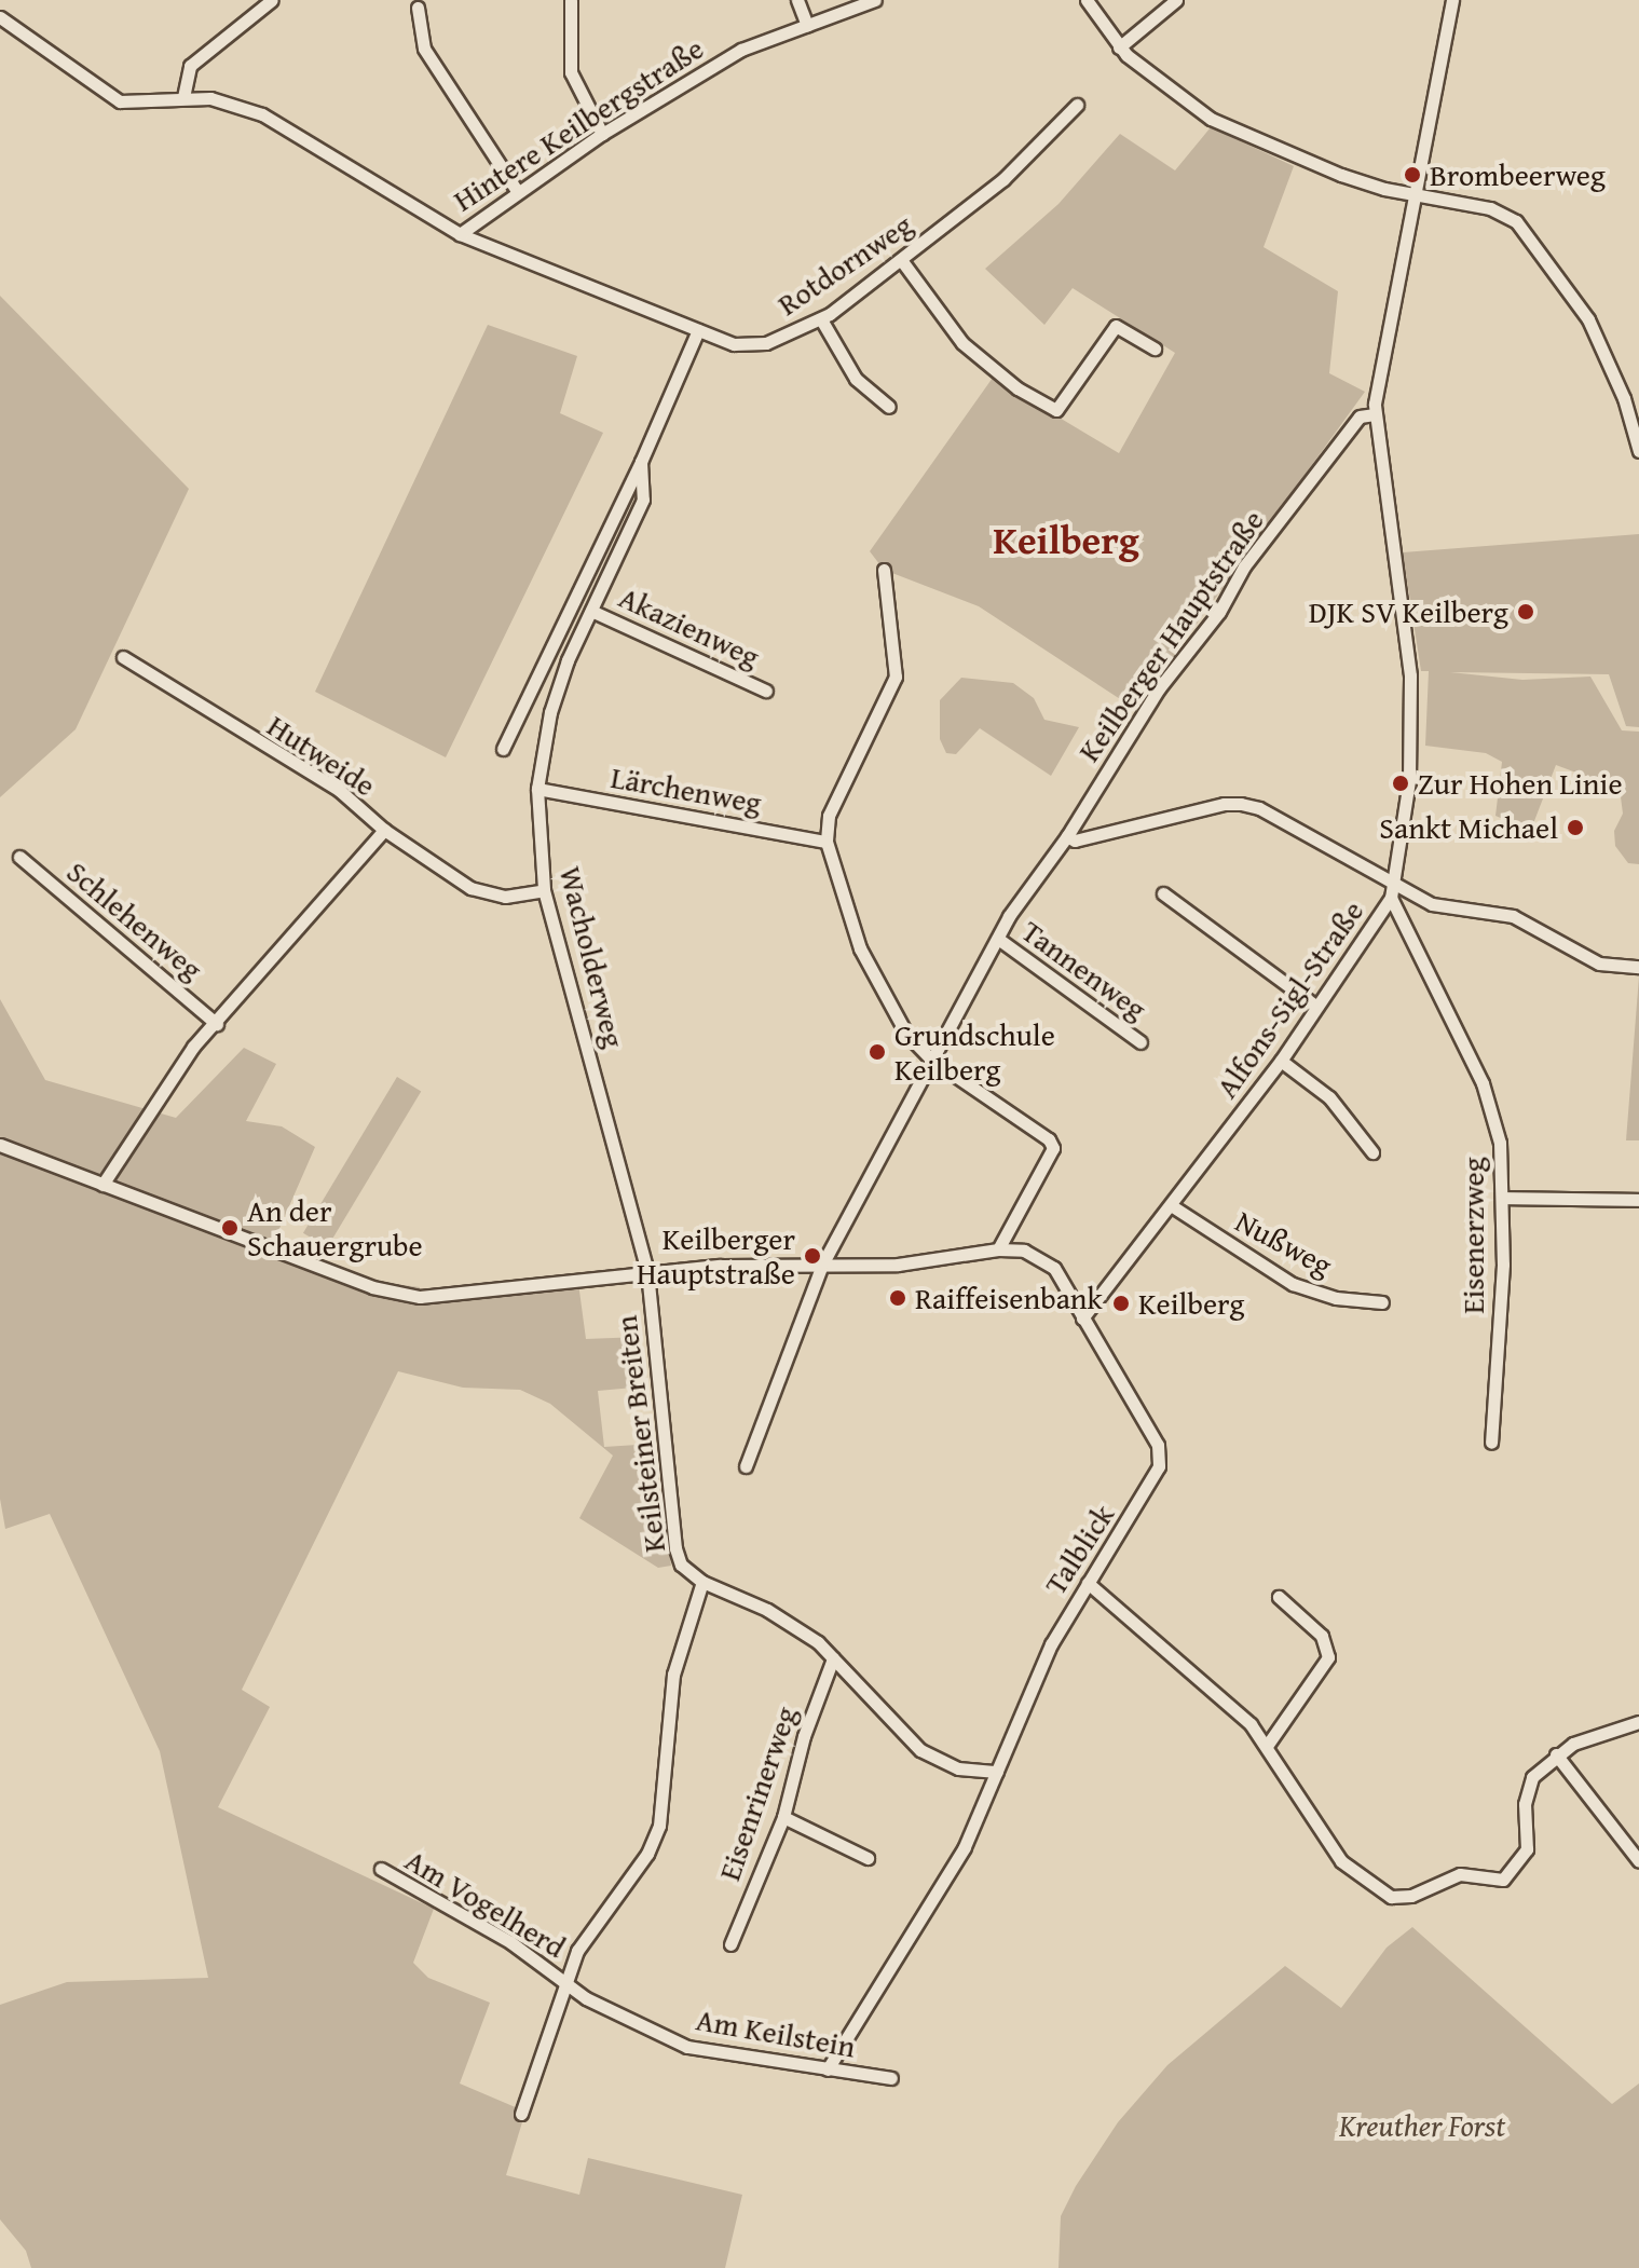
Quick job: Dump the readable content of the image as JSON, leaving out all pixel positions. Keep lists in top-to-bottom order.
{
  "streets": {
    "street": [
      "Hintere Keilbergstraße",
      "Rotdornweg",
      "Akazienweg",
      "Keilberger Hauptstraße",
      "Hutweide",
      "Lärchenweg",
      "Schlehenweg",
      "Wacholderweg",
      "Tannenweg",
      "Alfons-Sigl-Straße",
      "Eisenerzweg",
      "Nußweg",
      "Keilsteiner Breiten",
      "Talblick",
      "Eisenrinerweg",
      "Am Vogelherd",
      "Am Keilstein"
    ]
  },
  "crossings": [
    ["Hintere Keilbergstraße", "Rotdornweg"],
    ["Rotdornweg", "Wacholderweg"],
    ["Akazienweg", "Wacholderweg"],
    ["Keilberger Hauptstraße", "Tannenweg"],
    ["Keilberger Hauptstraße", "Alfons-Sigl-Straße"],
    ["Keilberger Hauptstraße", "Talblick"],
    ["Hutweide", "Wacholderweg"],
    ["Lärchenweg", "Wacholderweg"],
    ["Wacholderweg", "Keilsteiner Breiten"],
    ["Wacholderweg", "Talblick"],
    ["Alfons-Sigl-Straße", "Eisenerzweg"],
    ["Alfons-Sigl-Straße", "Nußweg"],
    ["Alfons-Sigl-Straße", "Talblick"],
    ["Keilsteiner Breiten", "Talblick"],
    ["Keilsteiner Breiten", "Eisenrinerweg"],
    ["Talblick", "Am Keilstein"],
    ["Am Vogelherd", "Am Keilstein"]
  ],
  "districts": ["Keilberg"],
  "parks": ["Kreuther Forst"],
  "places": [
    "Brombeerweg",
    "DJK SV Keilberg",
    "Zur Hohen Linie",
    "Sankt Michael",
    "Grundschule Keilberg",
    "An der Schauergrube",
    "Keilberger Hauptstraße",
    "Raiffeisenbank",
    "Keilberg"
  ]
}
